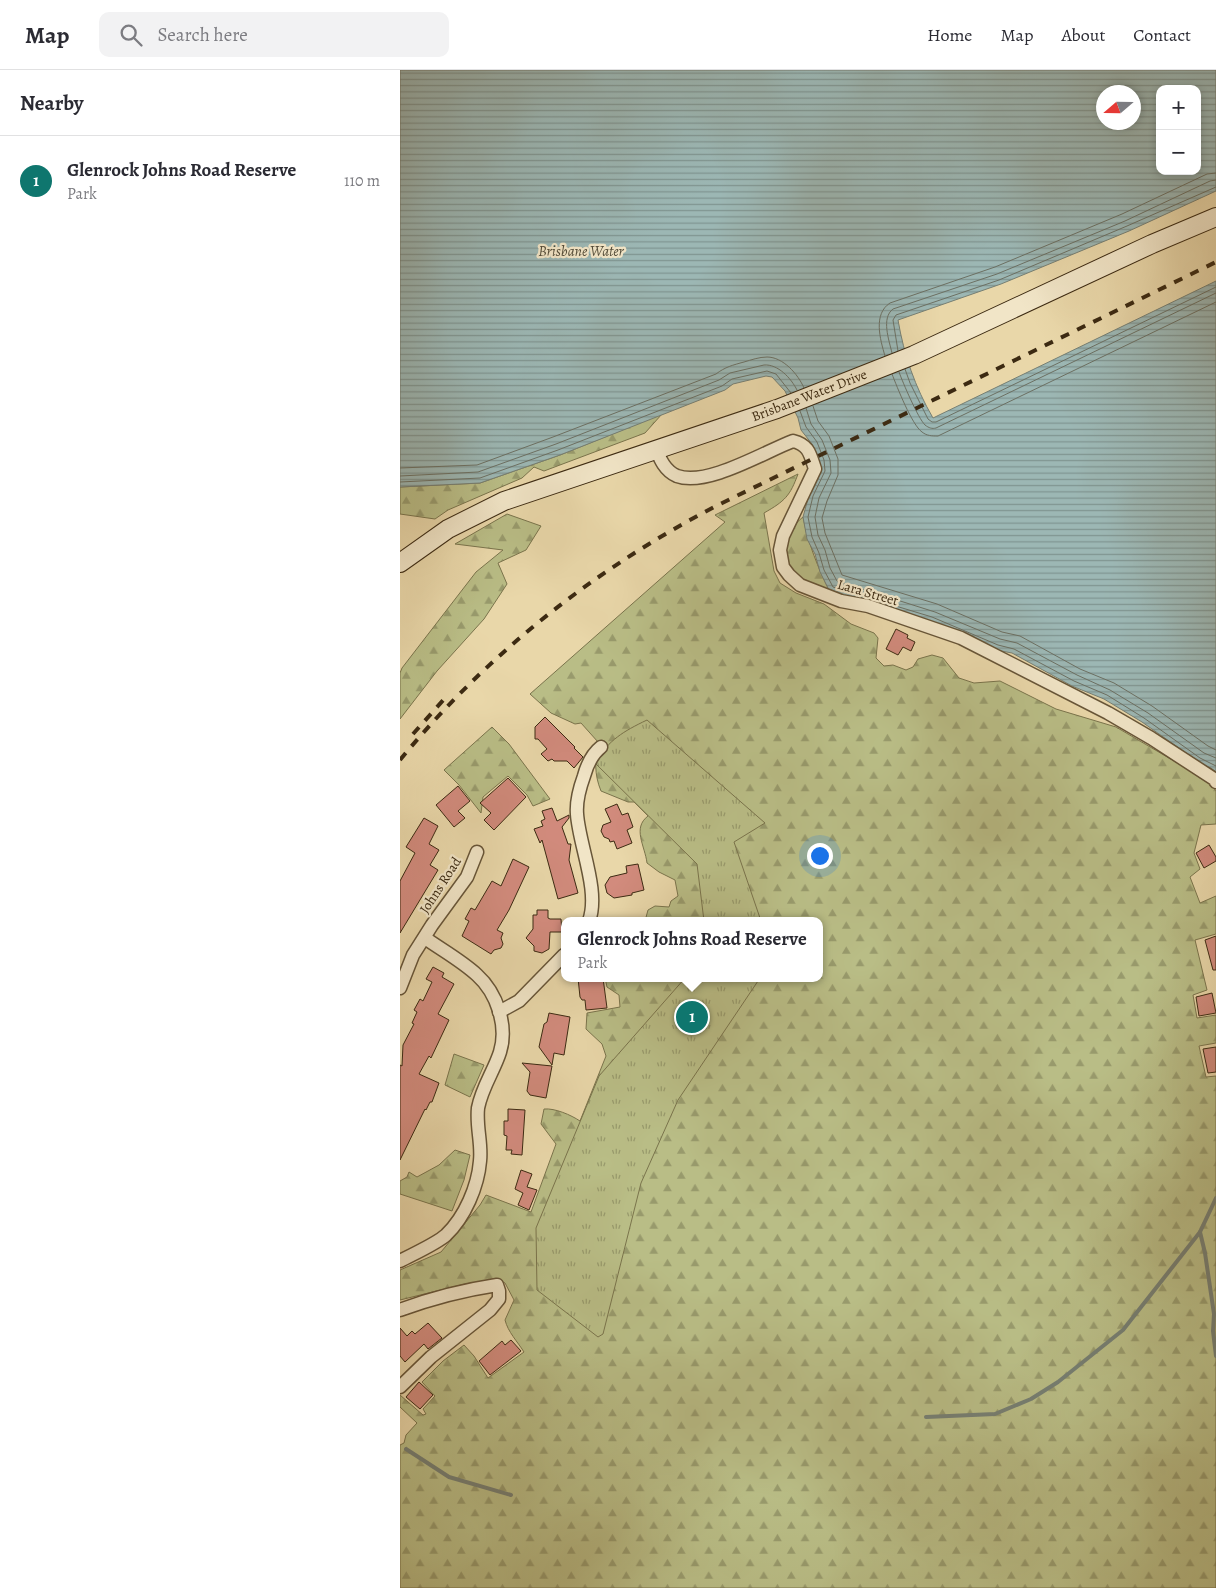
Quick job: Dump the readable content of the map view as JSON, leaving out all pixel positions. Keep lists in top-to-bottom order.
{
  "streets": {
    "main road": ["Brisbane Water Drive"],
    "street": ["Lara Street", "Johns Road"]
  },
  "crossings": [
    ["Brisbane Water Drive", "Lara Street"]
  ],
  "water": ["Brisbane Water"],
  "north": "left",
  "page": {
    "header": "Map",
    "search": "Search here",
    "nav": [
      "Home",
      "Map",
      "About",
      "Contact"
    ],
    "heading": "Nearby",
    "map_buttons": ["+", "−"],
    "list": [
      {
        "mark": "1",
        "name": "Glenrock Johns Road Reserve",
        "note": "Park",
        "value": "110 m"
      }
    ],
    "popup": ["Glenrock Johns Road Reserve", "Park"],
    "pins": "1"
  }
}
